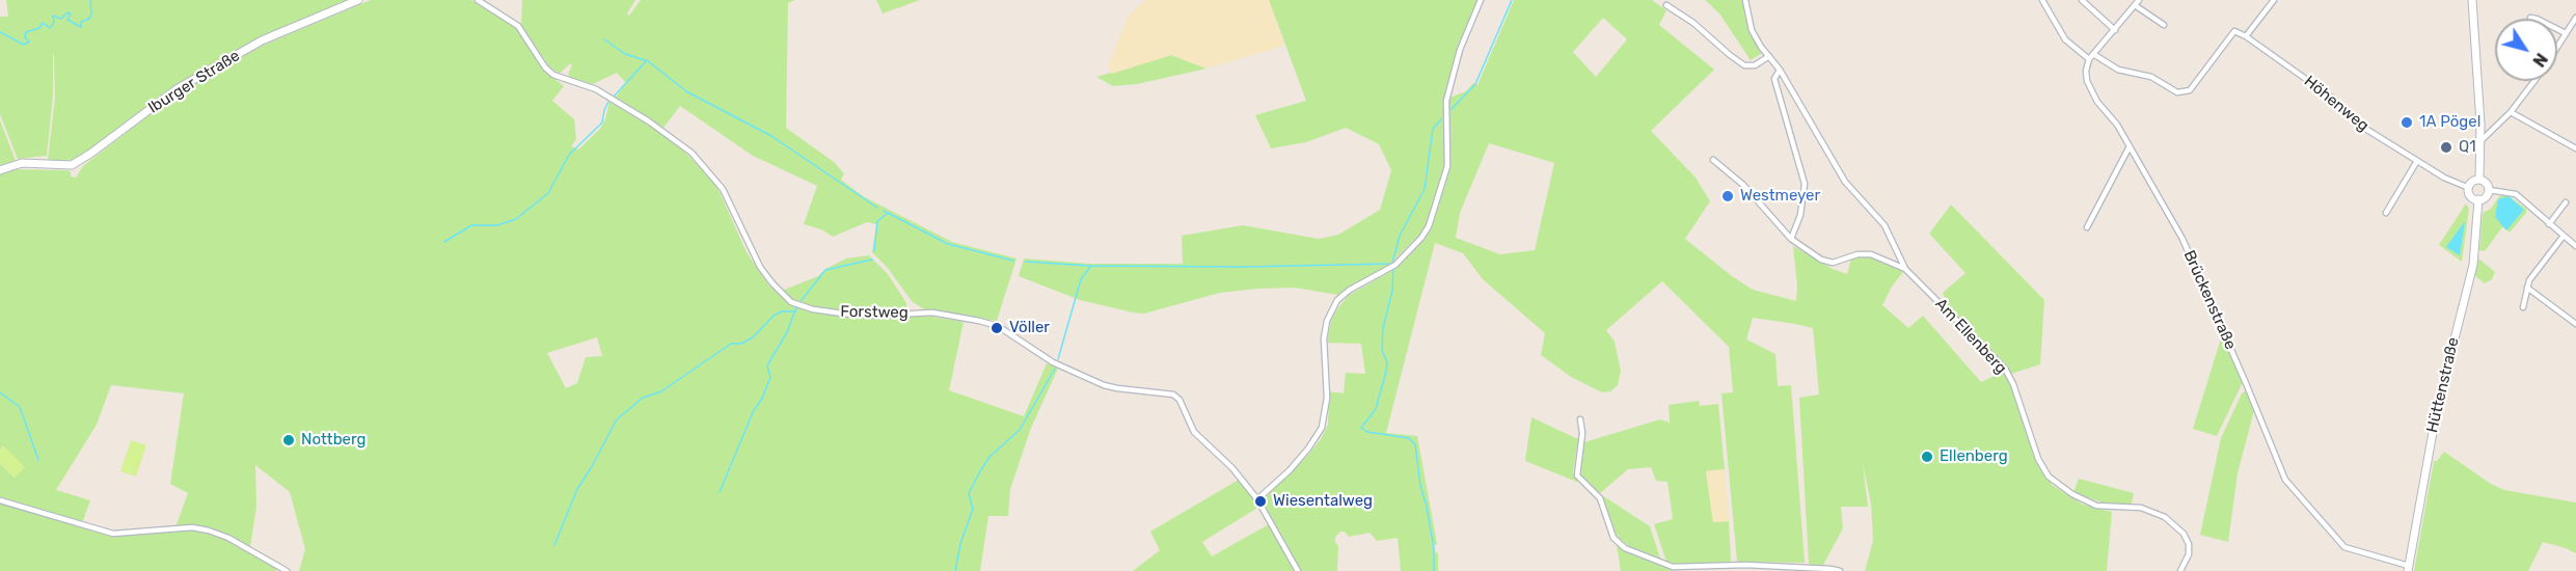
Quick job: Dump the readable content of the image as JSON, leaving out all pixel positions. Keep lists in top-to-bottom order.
{
  "streets": {
    "main road": ["Iburger Straße", "Hüttenstraße"],
    "street": [
      "Höhenweg",
      "Brückenstraße",
      "Forstweg",
      "Am Ellenberg"
    ]
  },
  "crossings": [
    ["Höhenweg", "Hüttenstraße"],
    ["Brückenstraße", "Hüttenstraße"]
  ],
  "places": [
    "1A Pögel",
    "Q1",
    "Westmeyer",
    "Völler",
    "Nottberg",
    "Ellenberg",
    "Wiesentalweg"
  ],
  "north": "bottom right"
}
